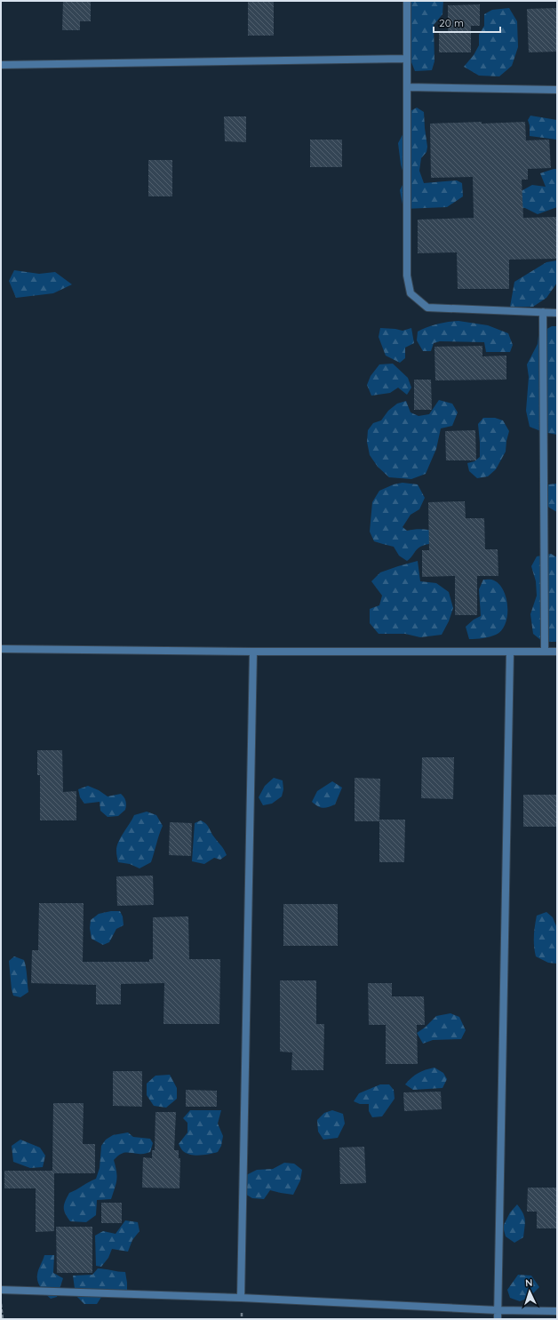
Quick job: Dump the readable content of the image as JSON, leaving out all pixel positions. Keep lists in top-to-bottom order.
{
  "scale_bar": "20 m",
  "north": "top"
}
